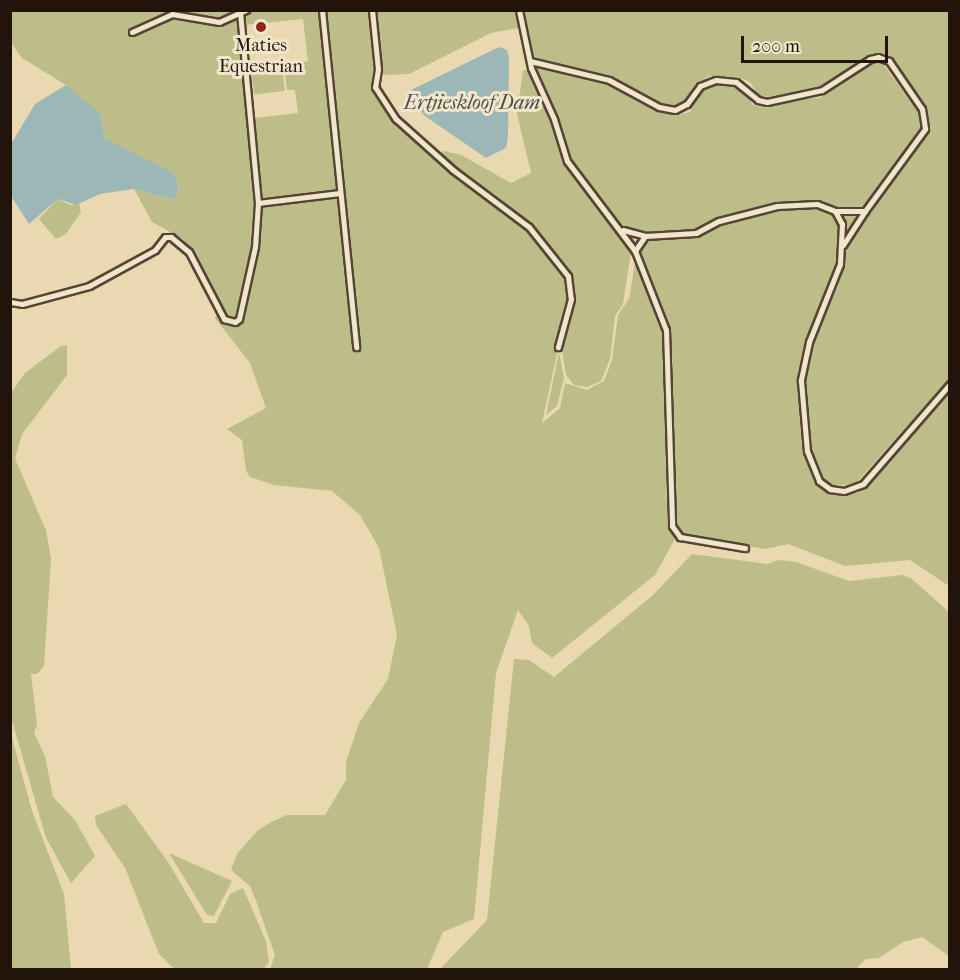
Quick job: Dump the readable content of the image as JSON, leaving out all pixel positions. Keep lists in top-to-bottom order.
{
  "water": ["Ertjieskloof Dam"],
  "places": ["Maties Equestrian"],
  "scale_bar": "200 m"
}
